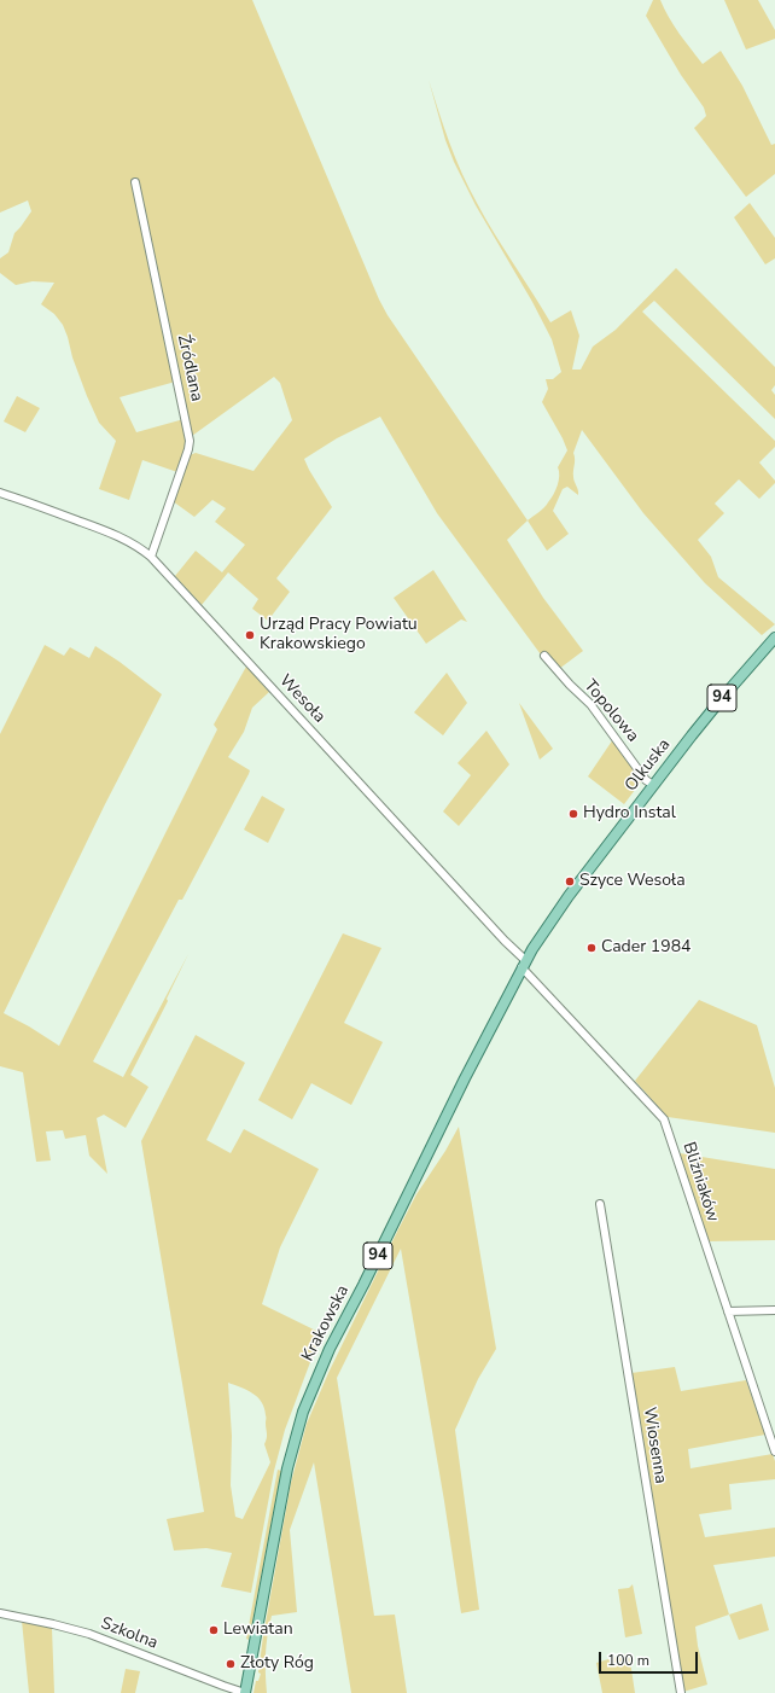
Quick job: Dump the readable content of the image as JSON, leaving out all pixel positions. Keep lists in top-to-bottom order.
{
  "streets": {
    "main road": ["94", "Olkuska", "Krakowska"],
    "street": [
      "Źródlana",
      "Wesoła",
      "Topolowa",
      "Bliźniaków",
      "Wiosenna",
      "Szkolna"
    ]
  },
  "crossings": [
    ["Źródlana", "Wesoła"],
    ["Wesoła", "Olkuska"],
    ["Wesoła", "Bliźniaków"],
    ["Wesoła", "Krakowska"],
    ["Topolowa", "Olkuska"],
    ["Olkuska", "Bliźniaków"],
    ["Olkuska", "Krakowska"],
    ["Bliźniaków", "Krakowska"],
    ["Krakowska", "Szkolna"]
  ],
  "places": [
    "Urząd Pracy Powiatu Krakowskiego",
    "Hydro Instal",
    "Szyce Wesoła",
    "Cader 1984",
    "Lewiatan",
    "Złoty Róg"
  ],
  "scale_bar": "100 m"
}
